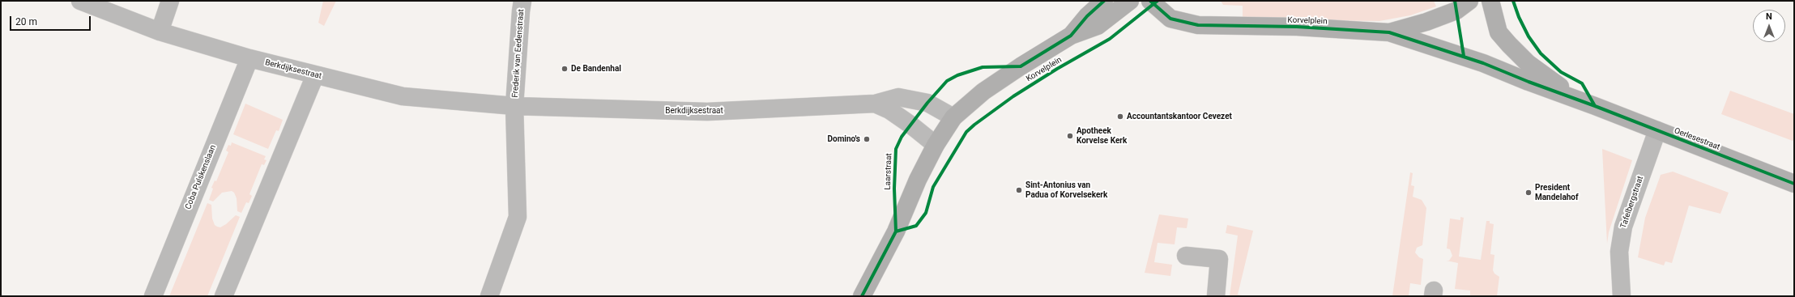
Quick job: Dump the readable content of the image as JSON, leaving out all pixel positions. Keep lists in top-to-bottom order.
{
  "streets": {
    "street": [
      "Korvelplein",
      "Frederik van Eedenstraat",
      "Berkdijksestraat",
      "Oerlesestraat",
      "Coba Pulskenslaan",
      "Tafelbergstraat"
    ],
    "cycle path": ["Laarstraat"]
  },
  "crossings": [
    ["Korvelplein", "Berkdijksestraat"],
    ["Korvelplein", "Oerlesestraat"],
    ["Frederik van Eedenstraat", "Berkdijksestraat"],
    ["Berkdijksestraat", "Coba Pulskenslaan"],
    ["Oerlesestraat", "Tafelbergstraat"]
  ],
  "places": [
    "De Bandenhal",
    "Accountantskantoor Cevezet",
    "Apotheek Korvelse Kerk",
    "Domino's",
    "Sint-Antonius van Padua of Korvelsekerk",
    "President Mandelahof"
  ],
  "scale_bar": "20 m",
  "north": "top"
}
